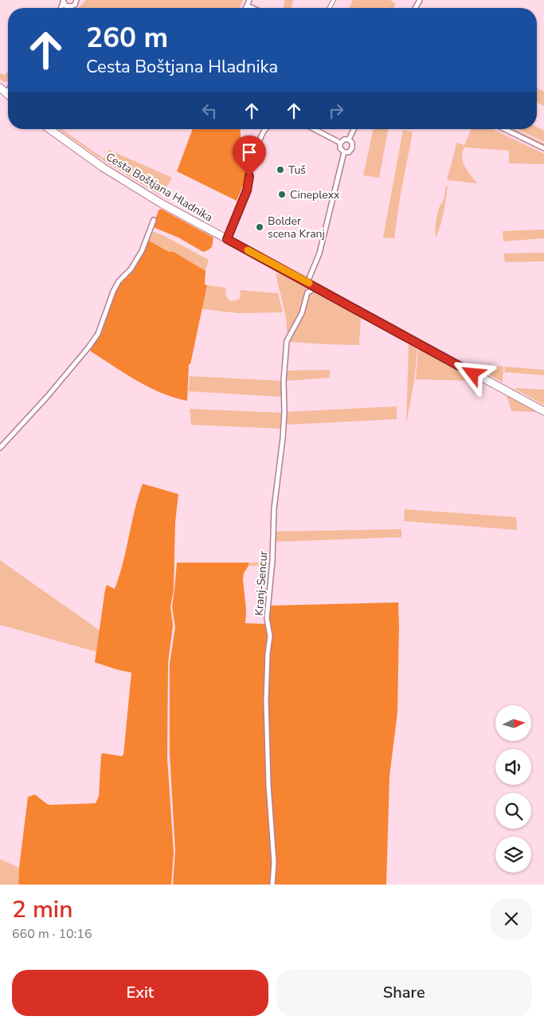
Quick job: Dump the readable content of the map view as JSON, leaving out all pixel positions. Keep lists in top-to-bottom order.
{
  "streets": {
    "main road": ["Cesta Boštjana Hladnika"],
    "street": ["Kranj-Sencur"]
  },
  "places": ["Tuš", "Cineplexx", "Bolder scena Kranj"],
  "north": "right",
  "page": {
    "turn": ["260 m", "Cesta Boštjana Hladnika"],
    "heading": ["2 min", "660 m · 10:16"],
    "buttons": ["Exit", "Share"]
  }
}
